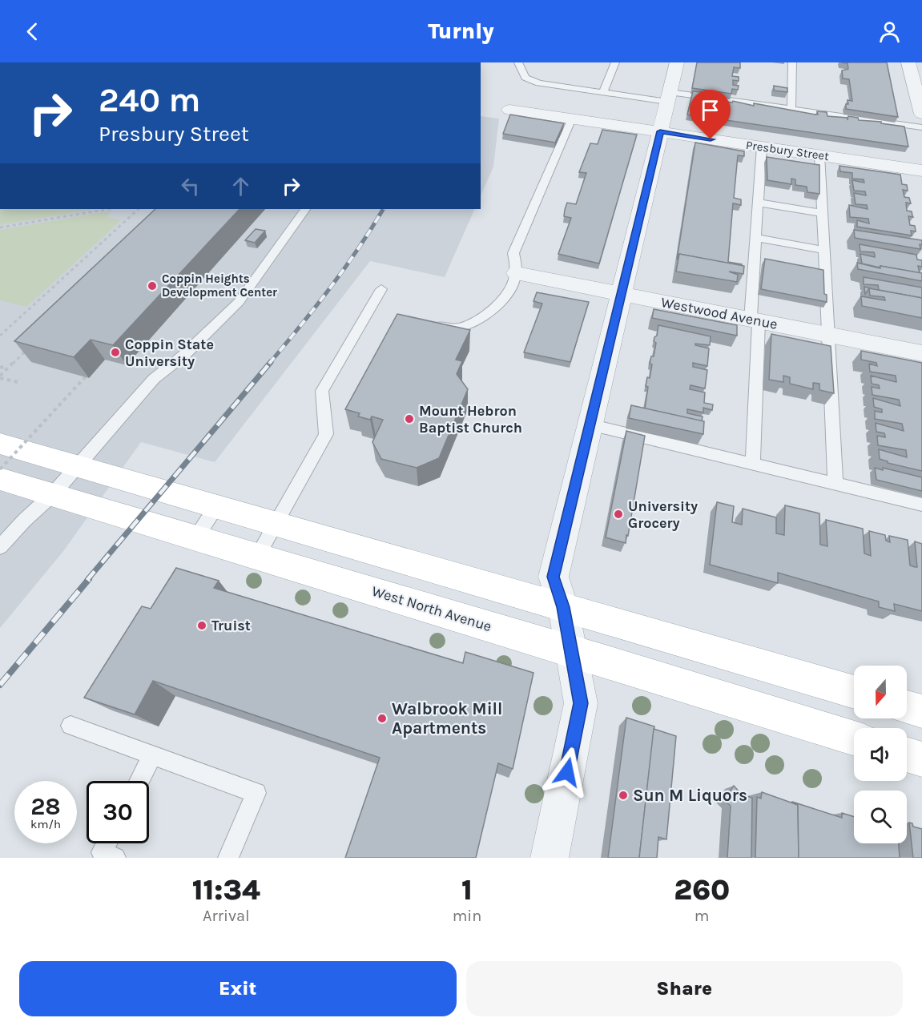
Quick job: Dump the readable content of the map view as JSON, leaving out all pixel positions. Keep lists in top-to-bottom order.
{
  "streets": {
    "main road": ["West North Avenue"],
    "street": ["Presbury Street", "Westwood Avenue"]
  },
  "places": [
    "Coppin Heights Development Center",
    "Coppin State University",
    "Mount Hebron Baptist Church",
    "University Grocery",
    "Truist",
    "Walbrook Mill Apartments",
    "Sun M Liquors"
  ],
  "north": "bottom",
  "page": {
    "header": "Turnly",
    "turn": ["240 m", "Presbury Street"],
    "speed": "28 km/h",
    "limit": "30",
    "eta": [
      "11:34",
      "Arrival",
      "1",
      "min",
      "260",
      "m"
    ],
    "buttons": ["Exit", "Share"]
  }
}
